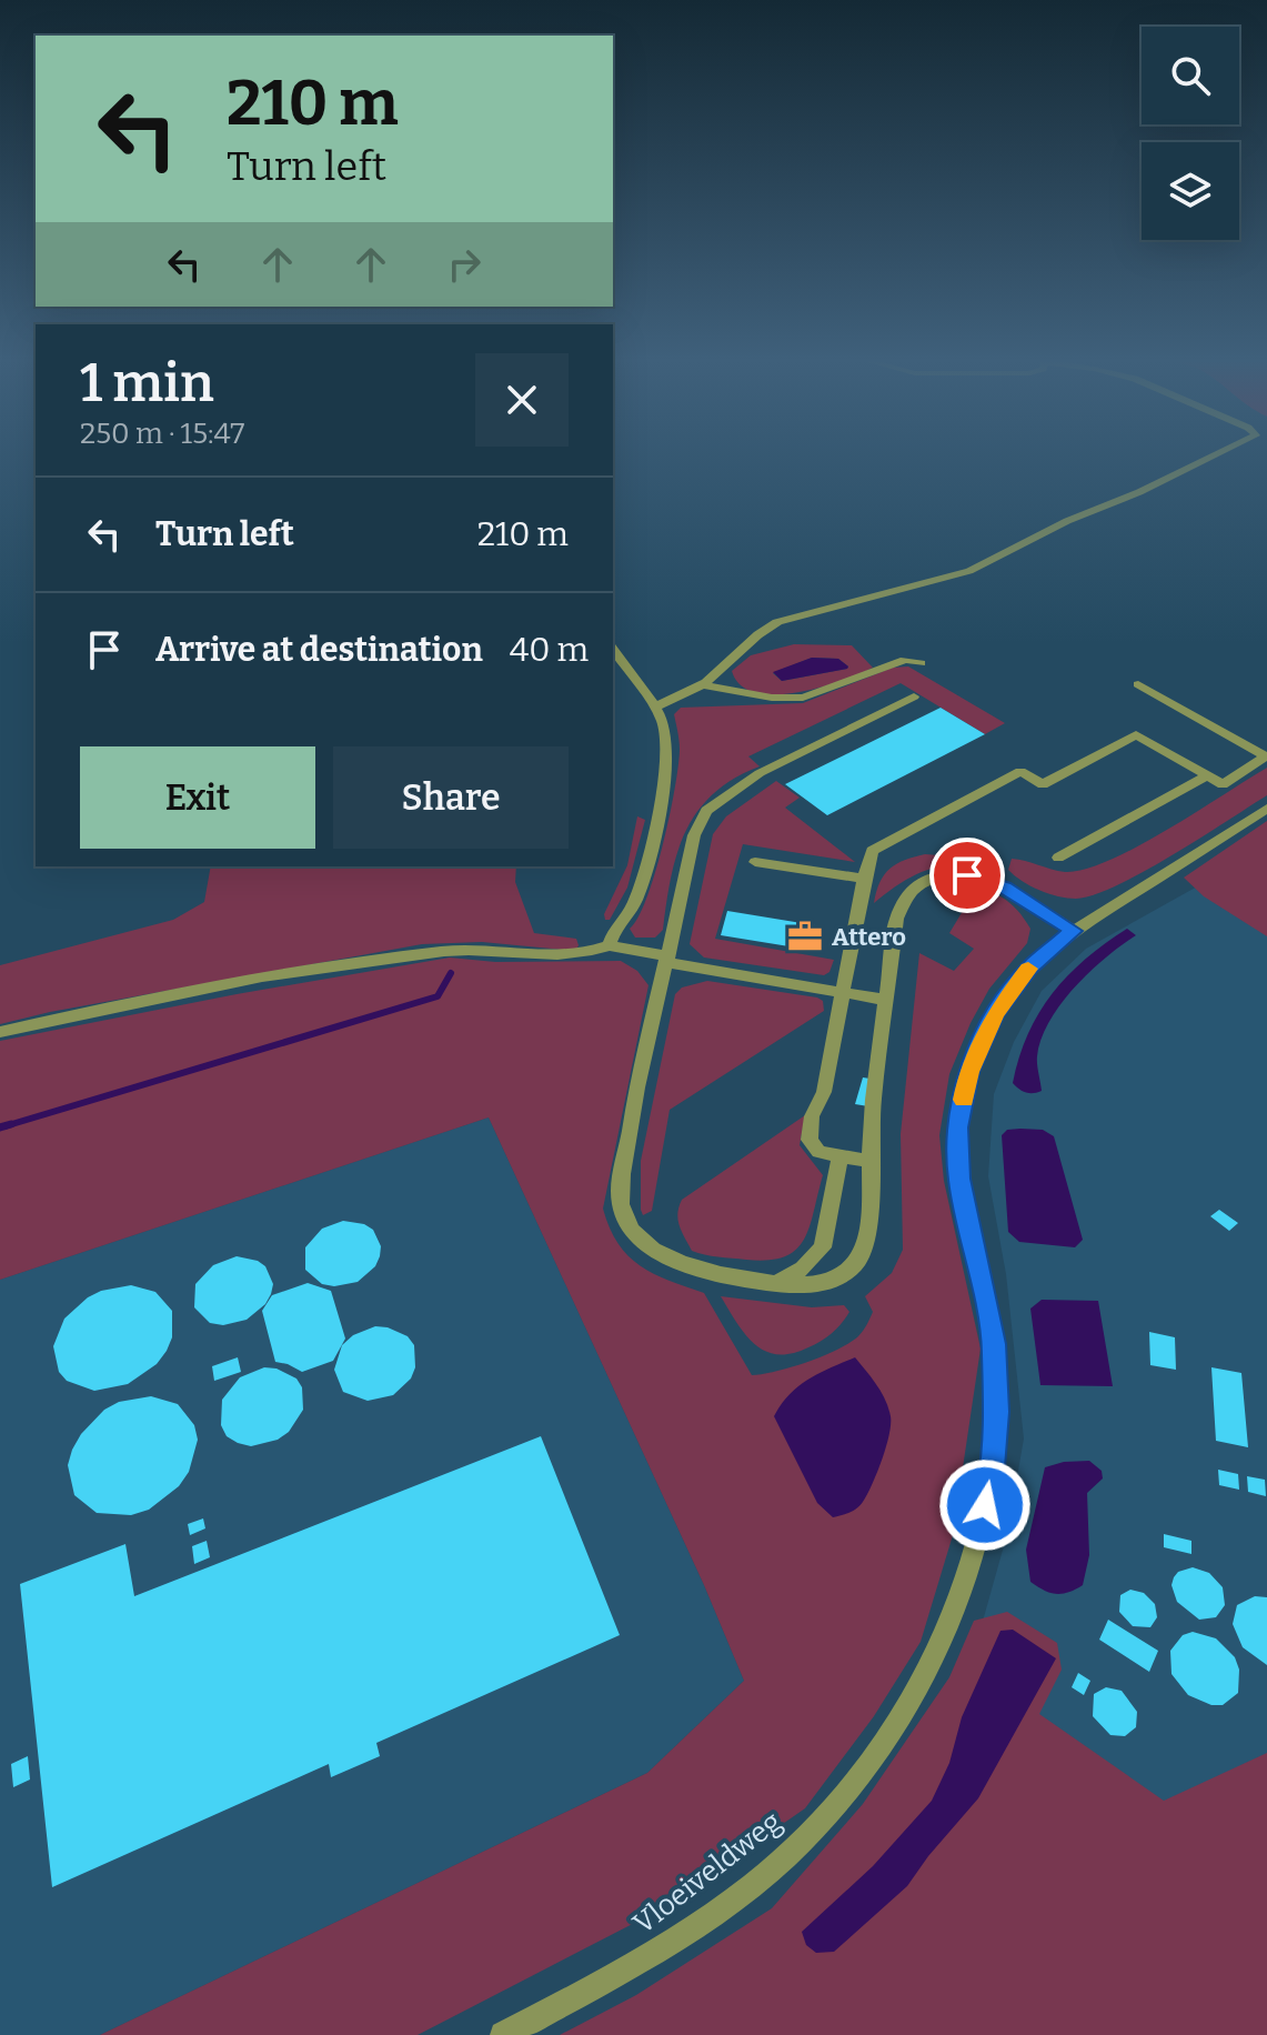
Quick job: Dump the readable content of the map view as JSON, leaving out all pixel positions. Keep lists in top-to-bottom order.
{
  "streets": {
    "street": ["Vloeiveldweg"]
  },
  "places": {
    "office": ["Attero"]
  },
  "page": {
    "turn": ["210 m", "Turn left"],
    "heading": ["1 min", "250 m · 15:47"],
    "list": [
      {
        "name": "Turn left",
        "value": "210 m"
      },
      {
        "name": "Arrive at destination",
        "value": "40 m"
      }
    ],
    "buttons": ["Exit", "Share"]
  }
}
